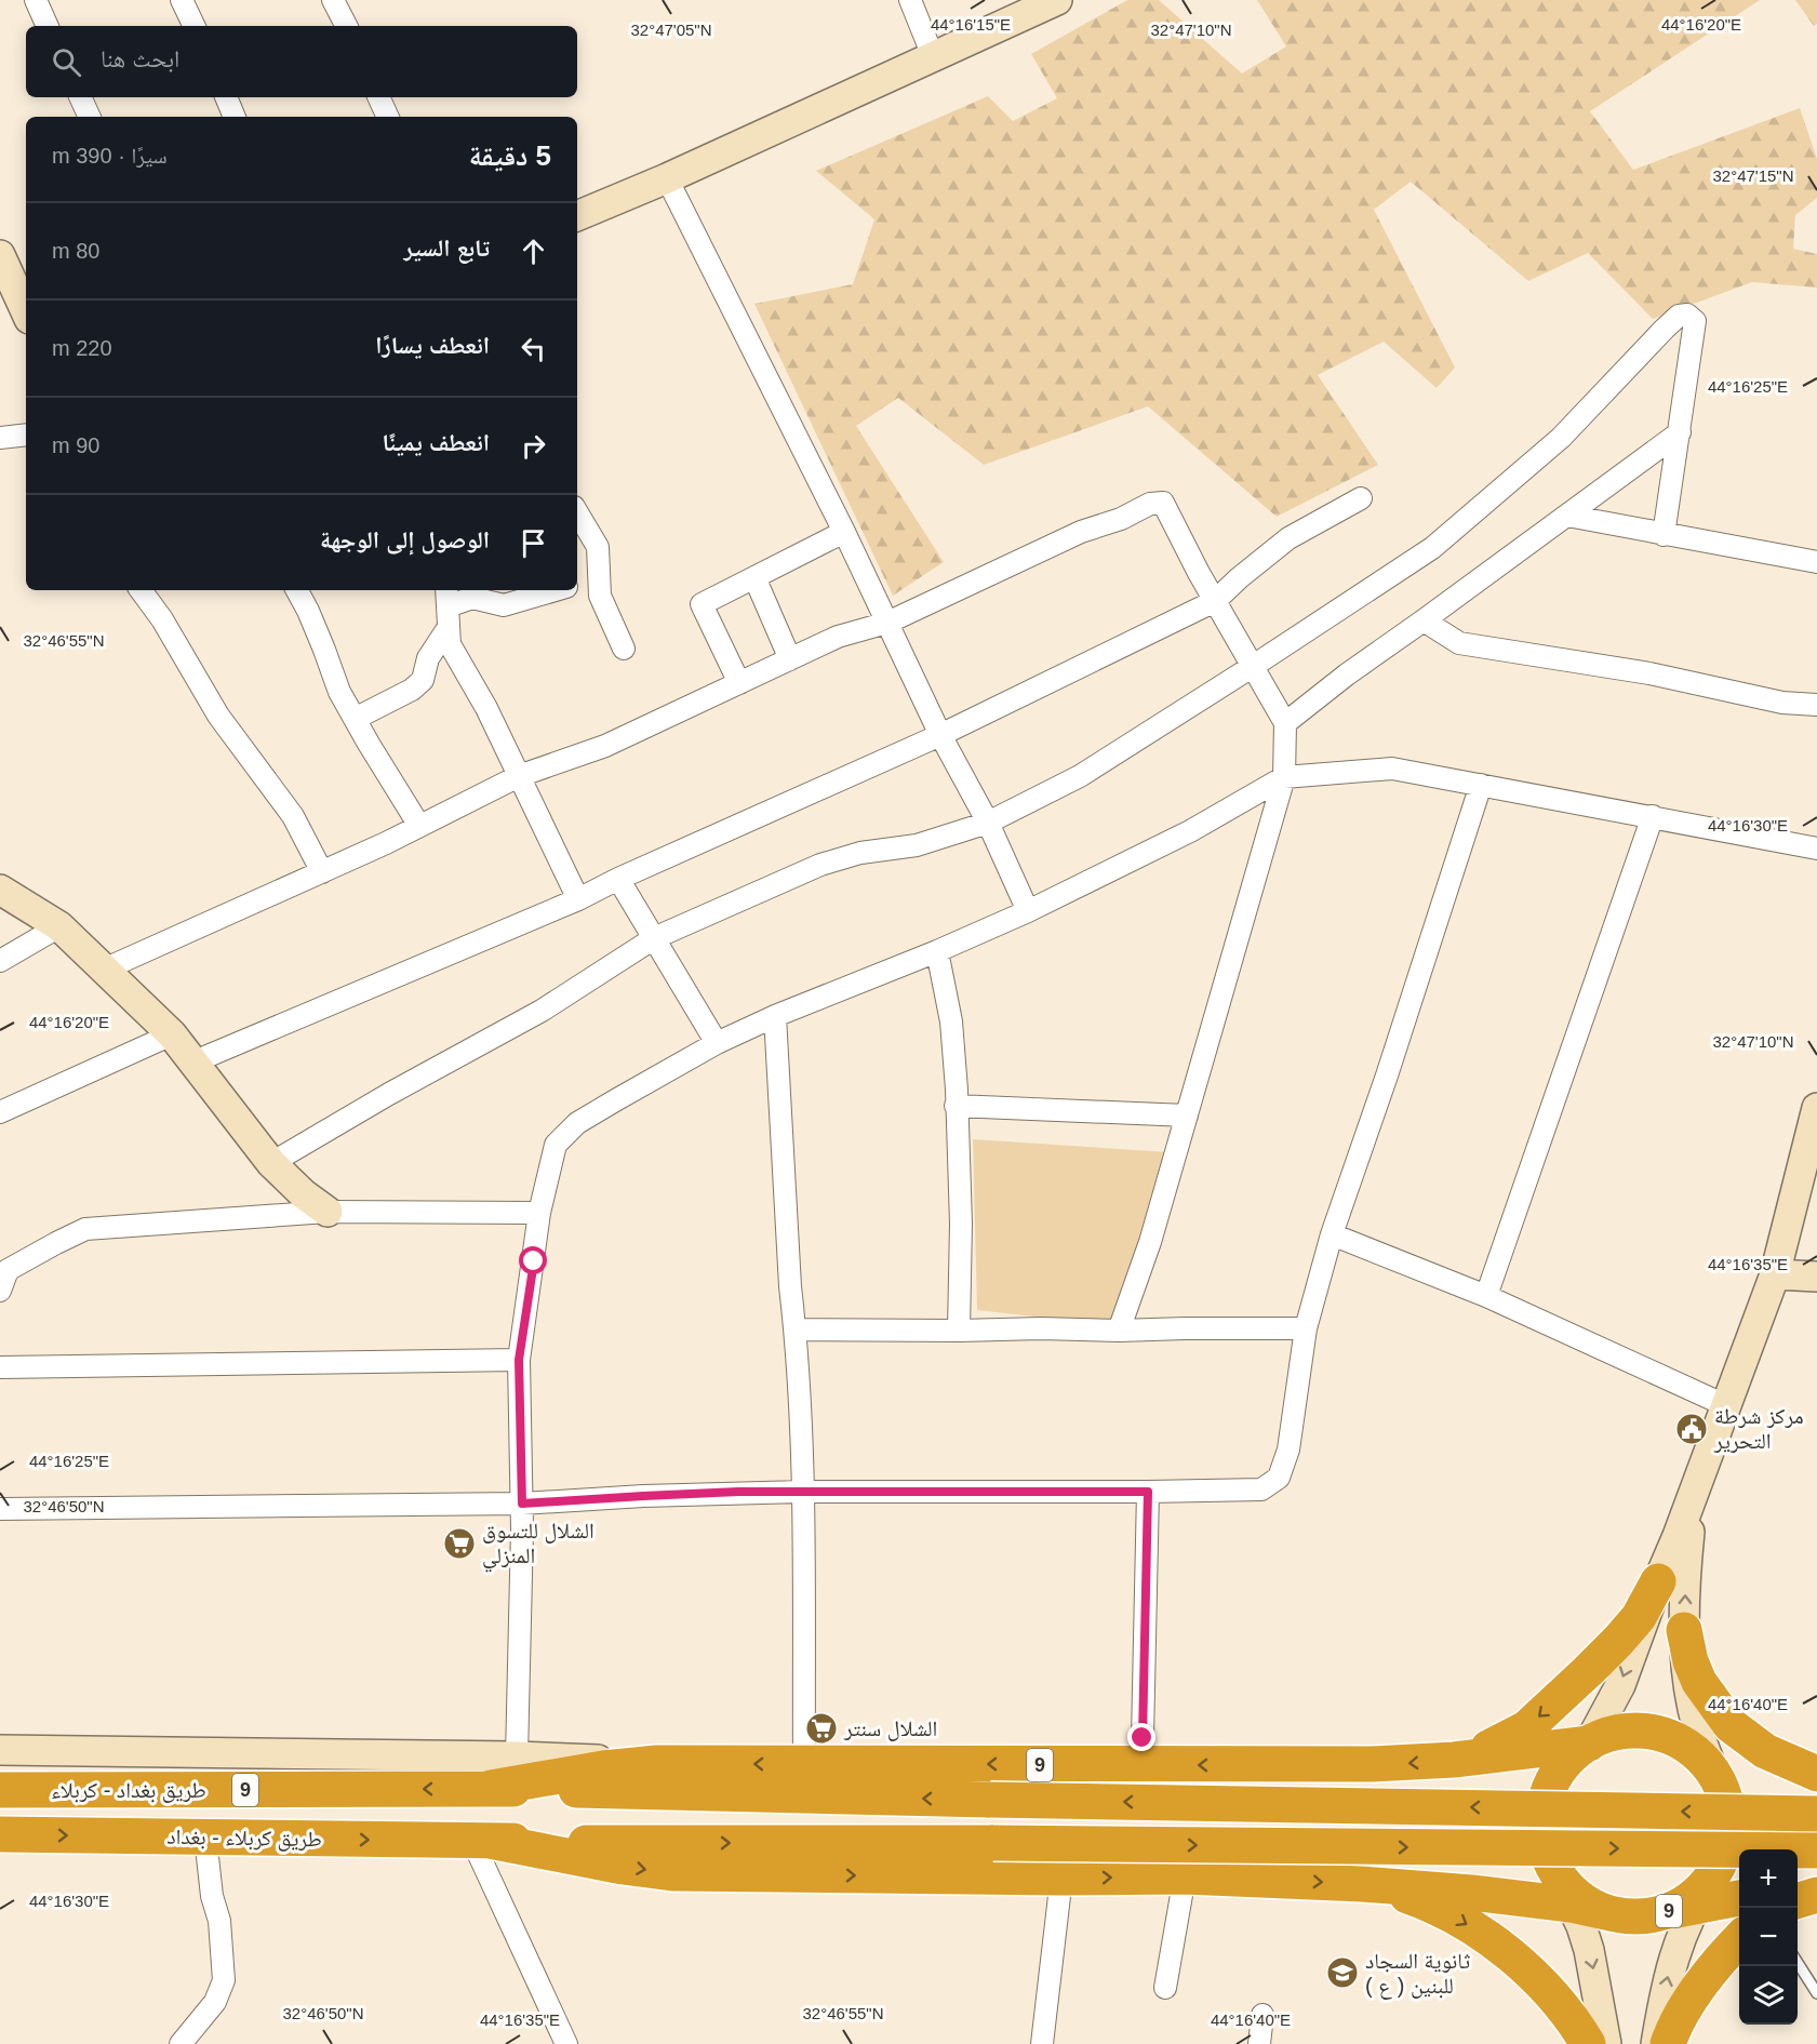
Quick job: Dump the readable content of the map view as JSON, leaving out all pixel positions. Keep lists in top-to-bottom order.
{
  "streets": {
    "highway": ["9", "طريق بغداد - كربلاء", "طريق كربلاء - بغداد"]
  },
  "crossings": [
    ["9", "طريق بغداد - كربلاء"],
    ["9", "طريق كربلاء - بغداد"]
  ],
  "one_way": ["طريق بغداد - كربلاء", "طريق كربلاء - بغداد"],
  "places": {
    "public building": ["مركز شرطة التحرير"],
    "supermarket": ["الشلال للتسوق المنزلي", "الشلال سنتر"],
    "school or university": ["ثانوية السجاد ( ع ) للبنين"]
  },
  "page": {
    "search": "ابحث هنا",
    "heading": ["5 دقيقة", "سيرًا · 390 m"],
    "list": [
      ["تابع السير", "80 m"],
      ["انعطف يسارًا", "220 m"],
      ["انعطف يمينًا", "90 m"],
      "الوصول إلى الوجهة"
    ],
    "map_buttons": ["+", "−"]
  },
  "coordinates": [
    "44°16'15\"E",
    "44°16'20\"E",
    "32°47'05\"N",
    "32°47'10\"N",
    "32°47'15\"N",
    "44°16'25\"E",
    "32°46'55\"N",
    "44°16'30\"E",
    "44°16'35\"E",
    "32°46'50\"N",
    "44°16'40\"E"
  ]
}
